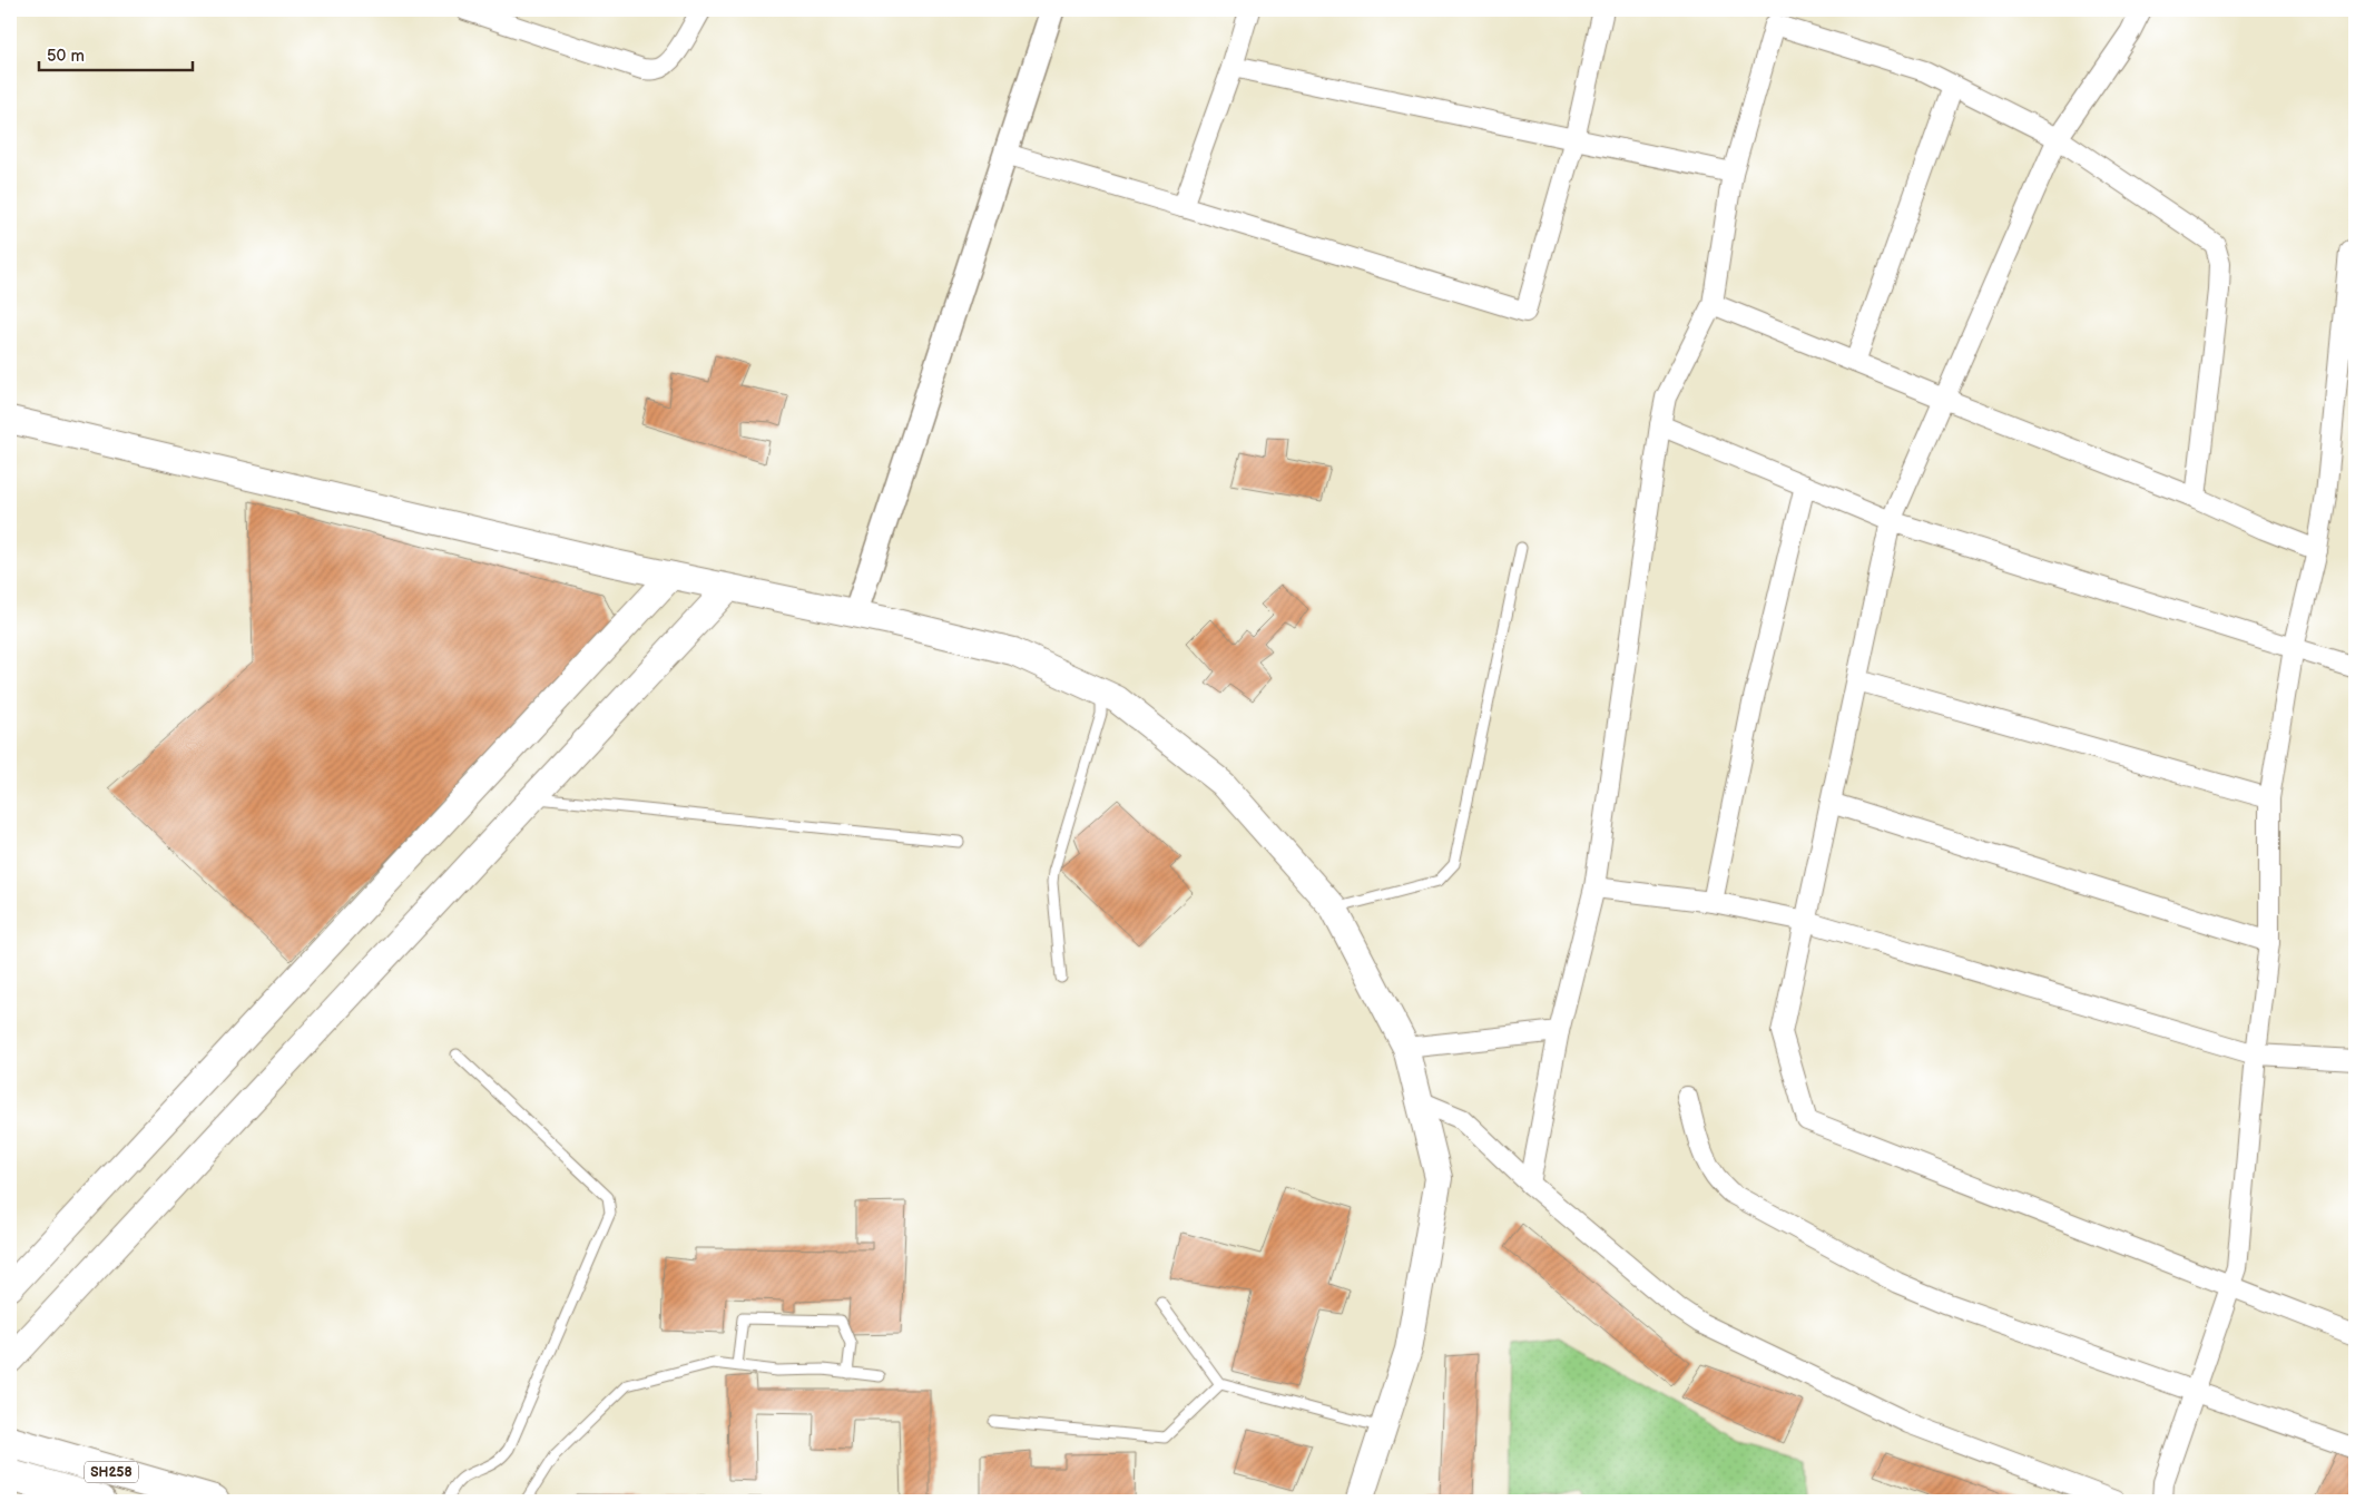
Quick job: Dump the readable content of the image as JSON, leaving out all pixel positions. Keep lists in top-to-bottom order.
{
  "streets": {
    "main road": ["SH258"]
  },
  "scale_bar": "50 m"
}
